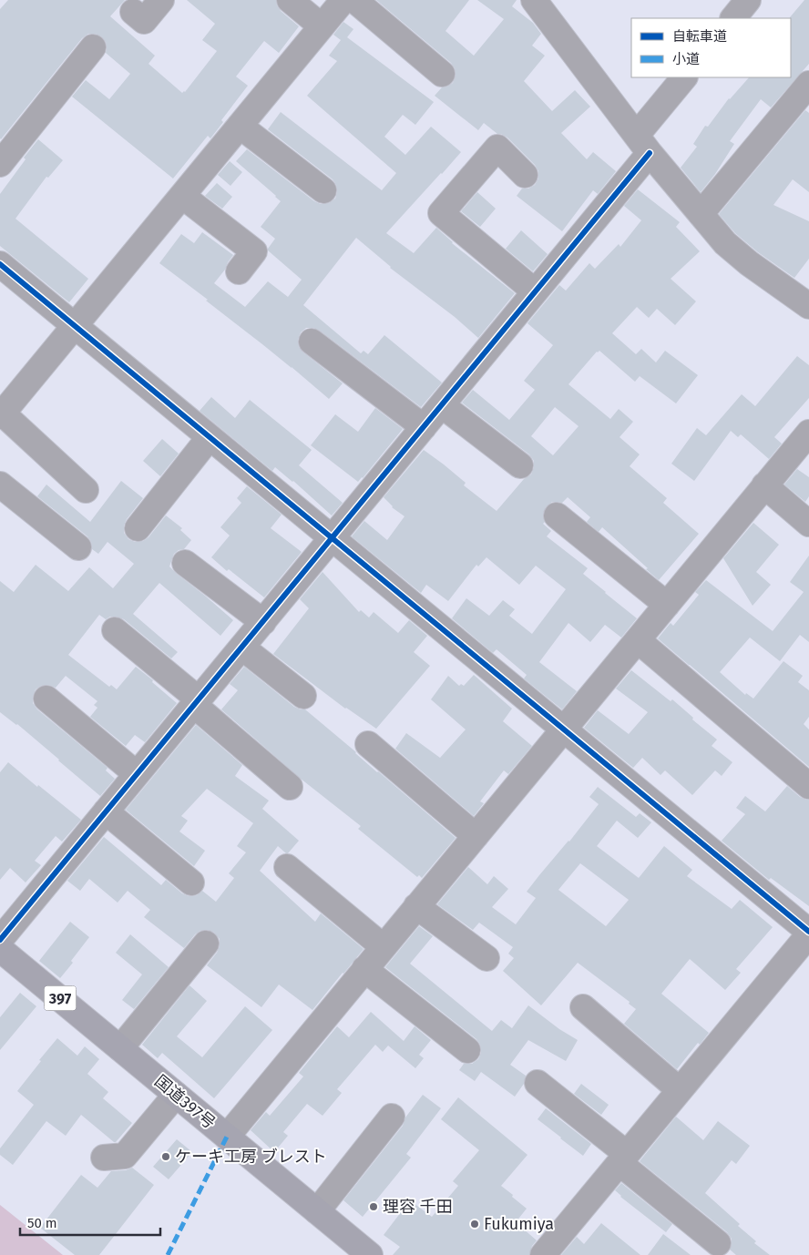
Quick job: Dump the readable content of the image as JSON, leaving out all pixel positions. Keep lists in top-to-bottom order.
{
  "streets": {
    "highway": ["397", "国道397号"]
  },
  "places": ["ケーキ工房 ブレスト", "理容 千田", "Fukumiya"],
  "legend": ["自転車道", "小道"],
  "scale_bar": "50 m"
}
